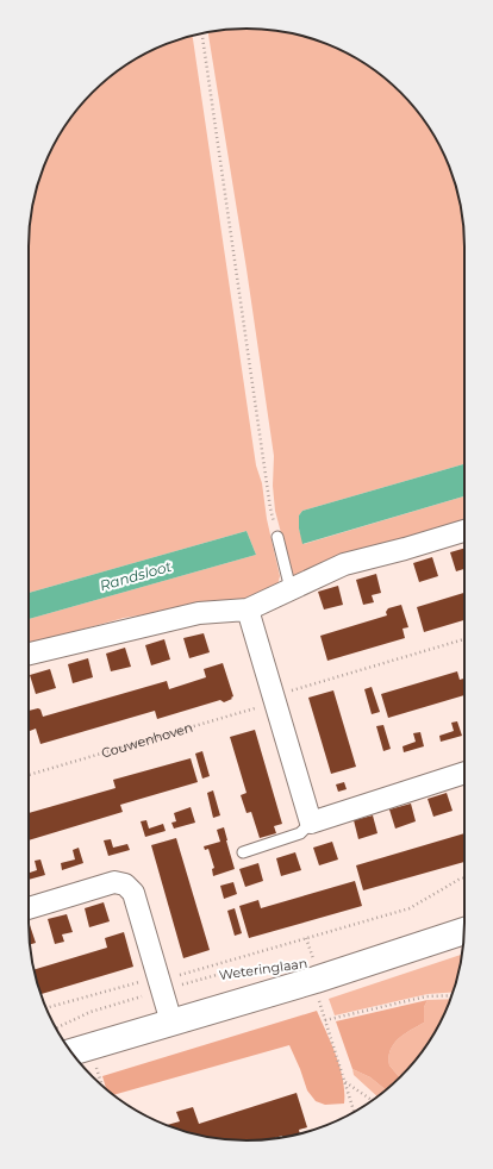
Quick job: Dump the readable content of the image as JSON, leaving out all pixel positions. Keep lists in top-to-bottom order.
{
  "streets": {
    "street": ["Weteringlaan"],
    "path": ["Couwenhoven"]
  },
  "water": ["Randsloot"]
}
